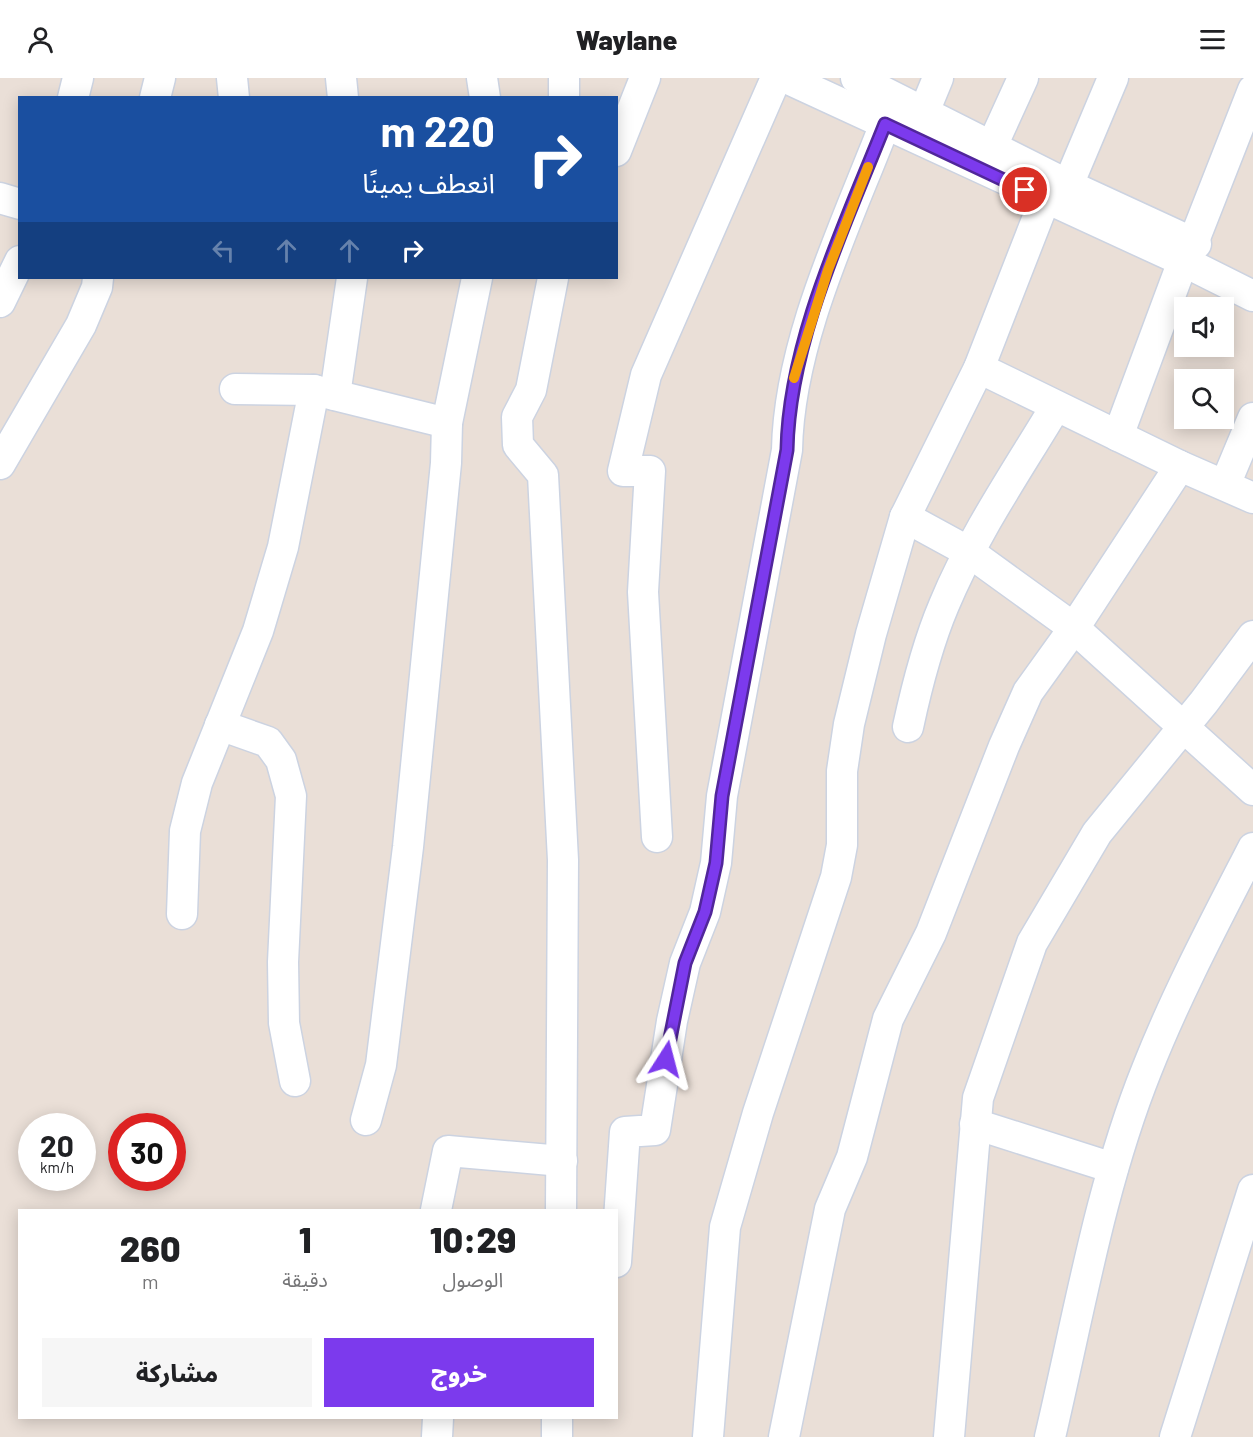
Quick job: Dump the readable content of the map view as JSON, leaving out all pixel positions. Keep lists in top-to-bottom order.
{
  "page": {
    "header": "Waylane",
    "turn": ["220 m", "انعطف يمينًا"],
    "speed": "20 km/h",
    "limit": "30",
    "eta": [
      "10:29",
      "الوصول",
      "1",
      "دقيقة",
      "260",
      "m"
    ],
    "buttons": ["خروج", "مشاركة"]
  }
}
